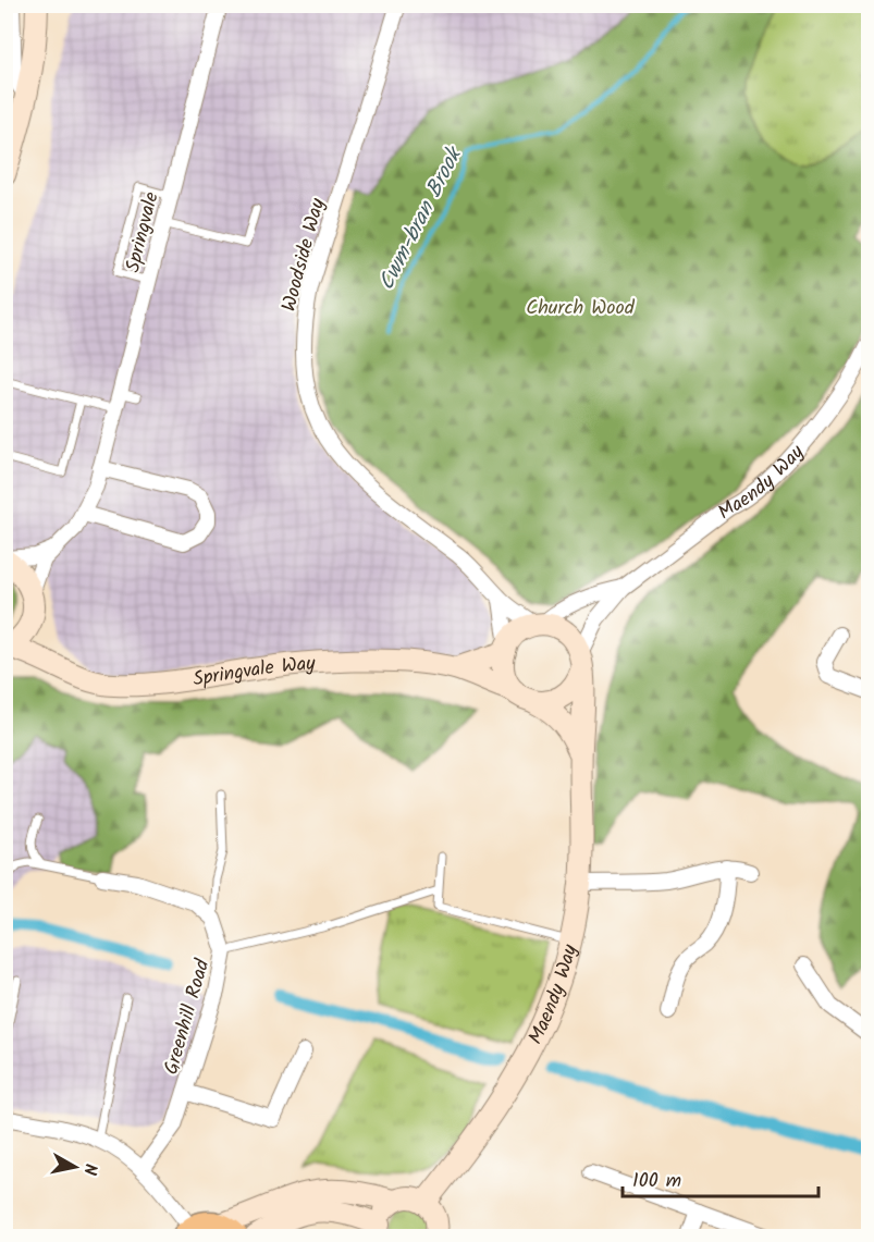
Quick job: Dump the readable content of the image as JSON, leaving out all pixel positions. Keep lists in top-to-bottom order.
{
  "streets": {
    "street": [
      "Springvale",
      "Woodside Way",
      "Maendy Way",
      "Springvale Way",
      "Greenhill Road"
    ]
  },
  "crossings": [
    ["Woodside Way", "Maendy Way"],
    ["Woodside Way", "Springvale Way"],
    ["Maendy Way", "Springvale Way"]
  ],
  "water": ["Cwm-bran Brook"],
  "parks": ["Church Wood"],
  "scale_bar": "100 m",
  "north": "right"
}
